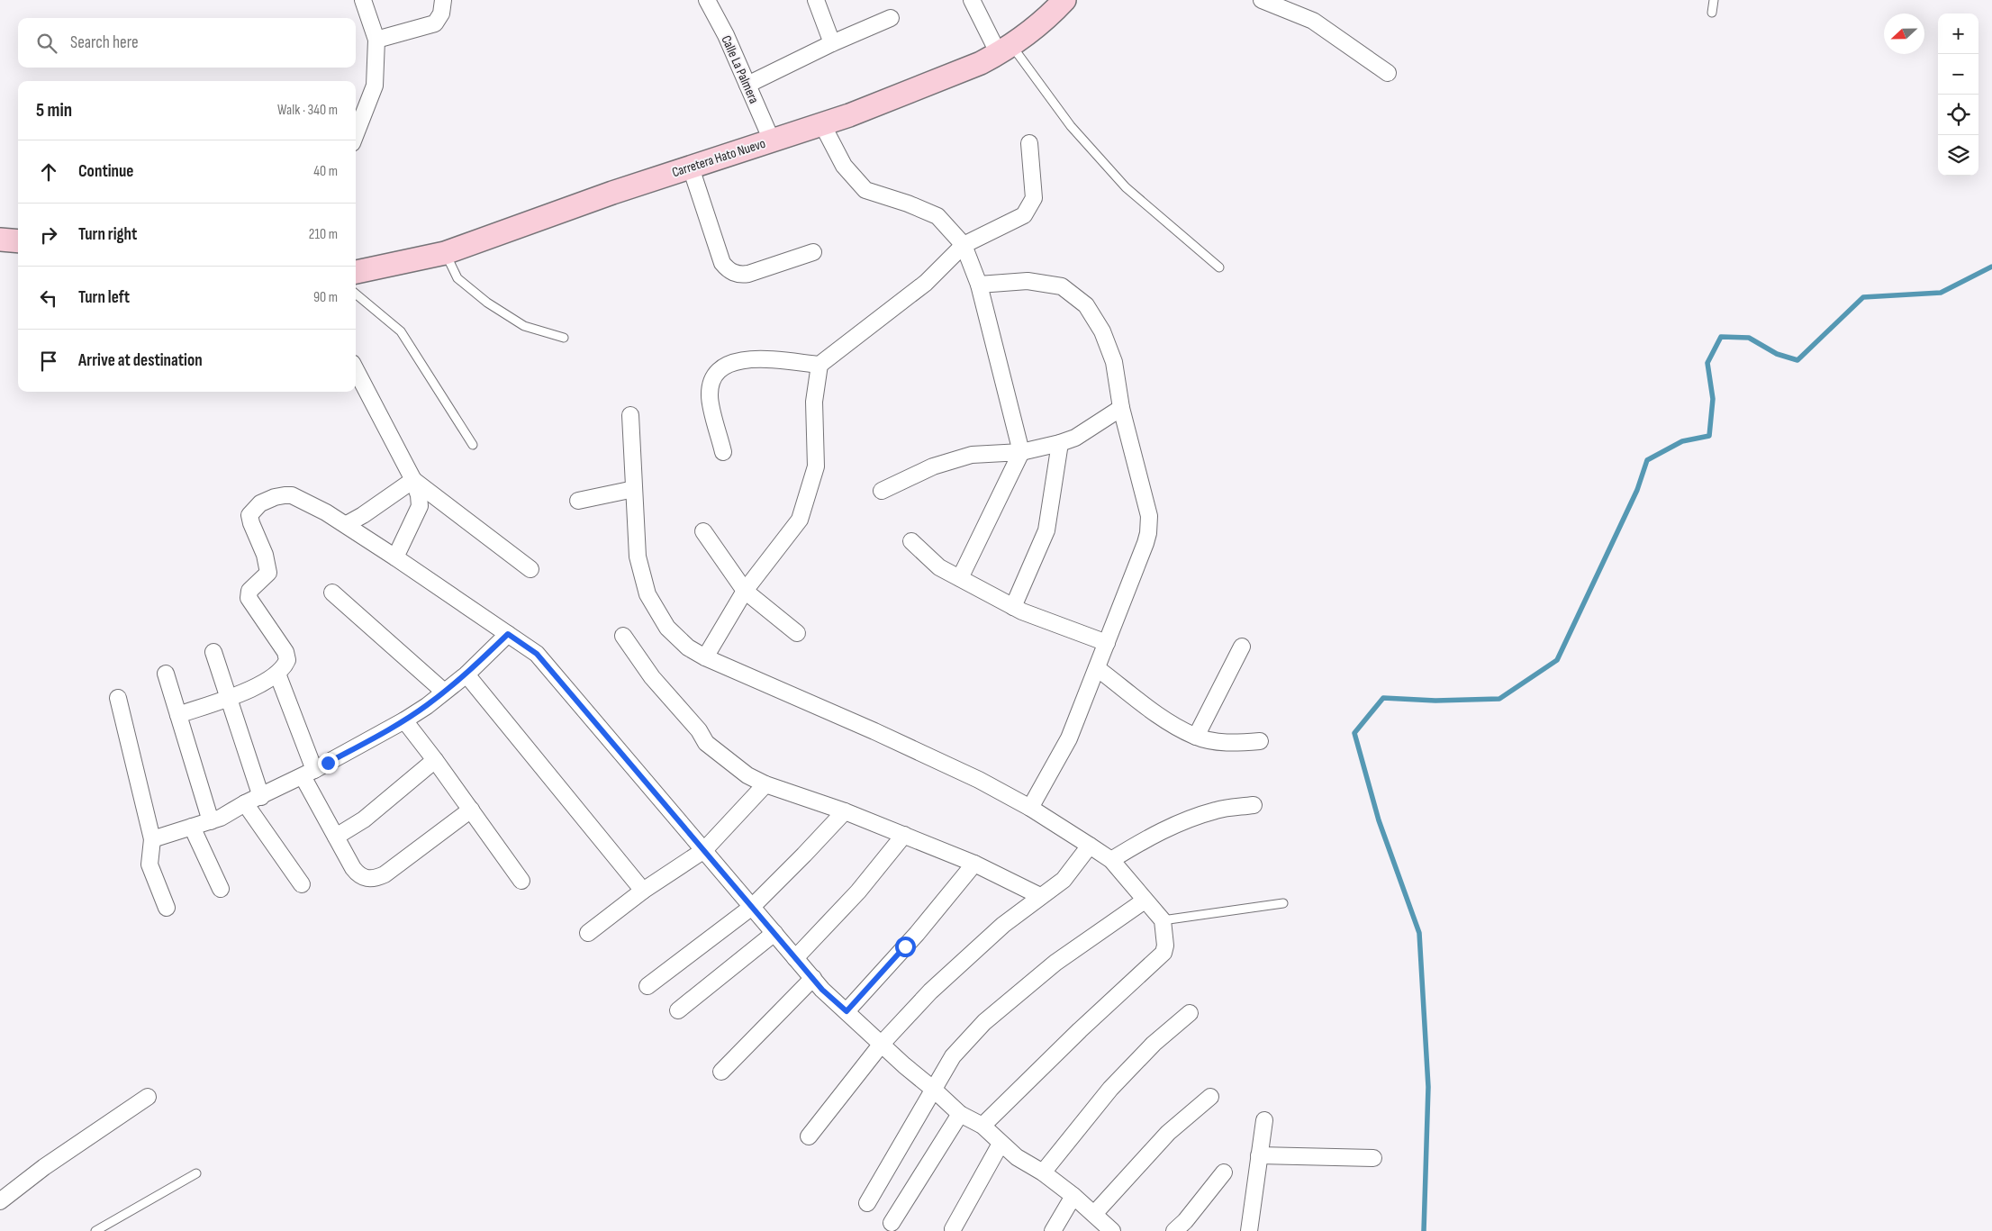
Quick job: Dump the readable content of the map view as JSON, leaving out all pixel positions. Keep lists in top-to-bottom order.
{
  "streets": {
    "main road": ["Carretera Hato Nuevo"],
    "street": ["Calle La Palmera"]
  },
  "crossings": [
    ["Calle La Palmera", "Carretera Hato Nuevo"]
  ],
  "north": "left",
  "page": {
    "map_buttons": ["+", "−"],
    "search": "Search here",
    "heading": ["5 min", "Walk · 340 m"],
    "list": [
      ["Continue", "40 m"],
      ["Turn right", "210 m"],
      ["Turn left", "90 m"],
      "Arrive at destination"
    ]
  }
}
